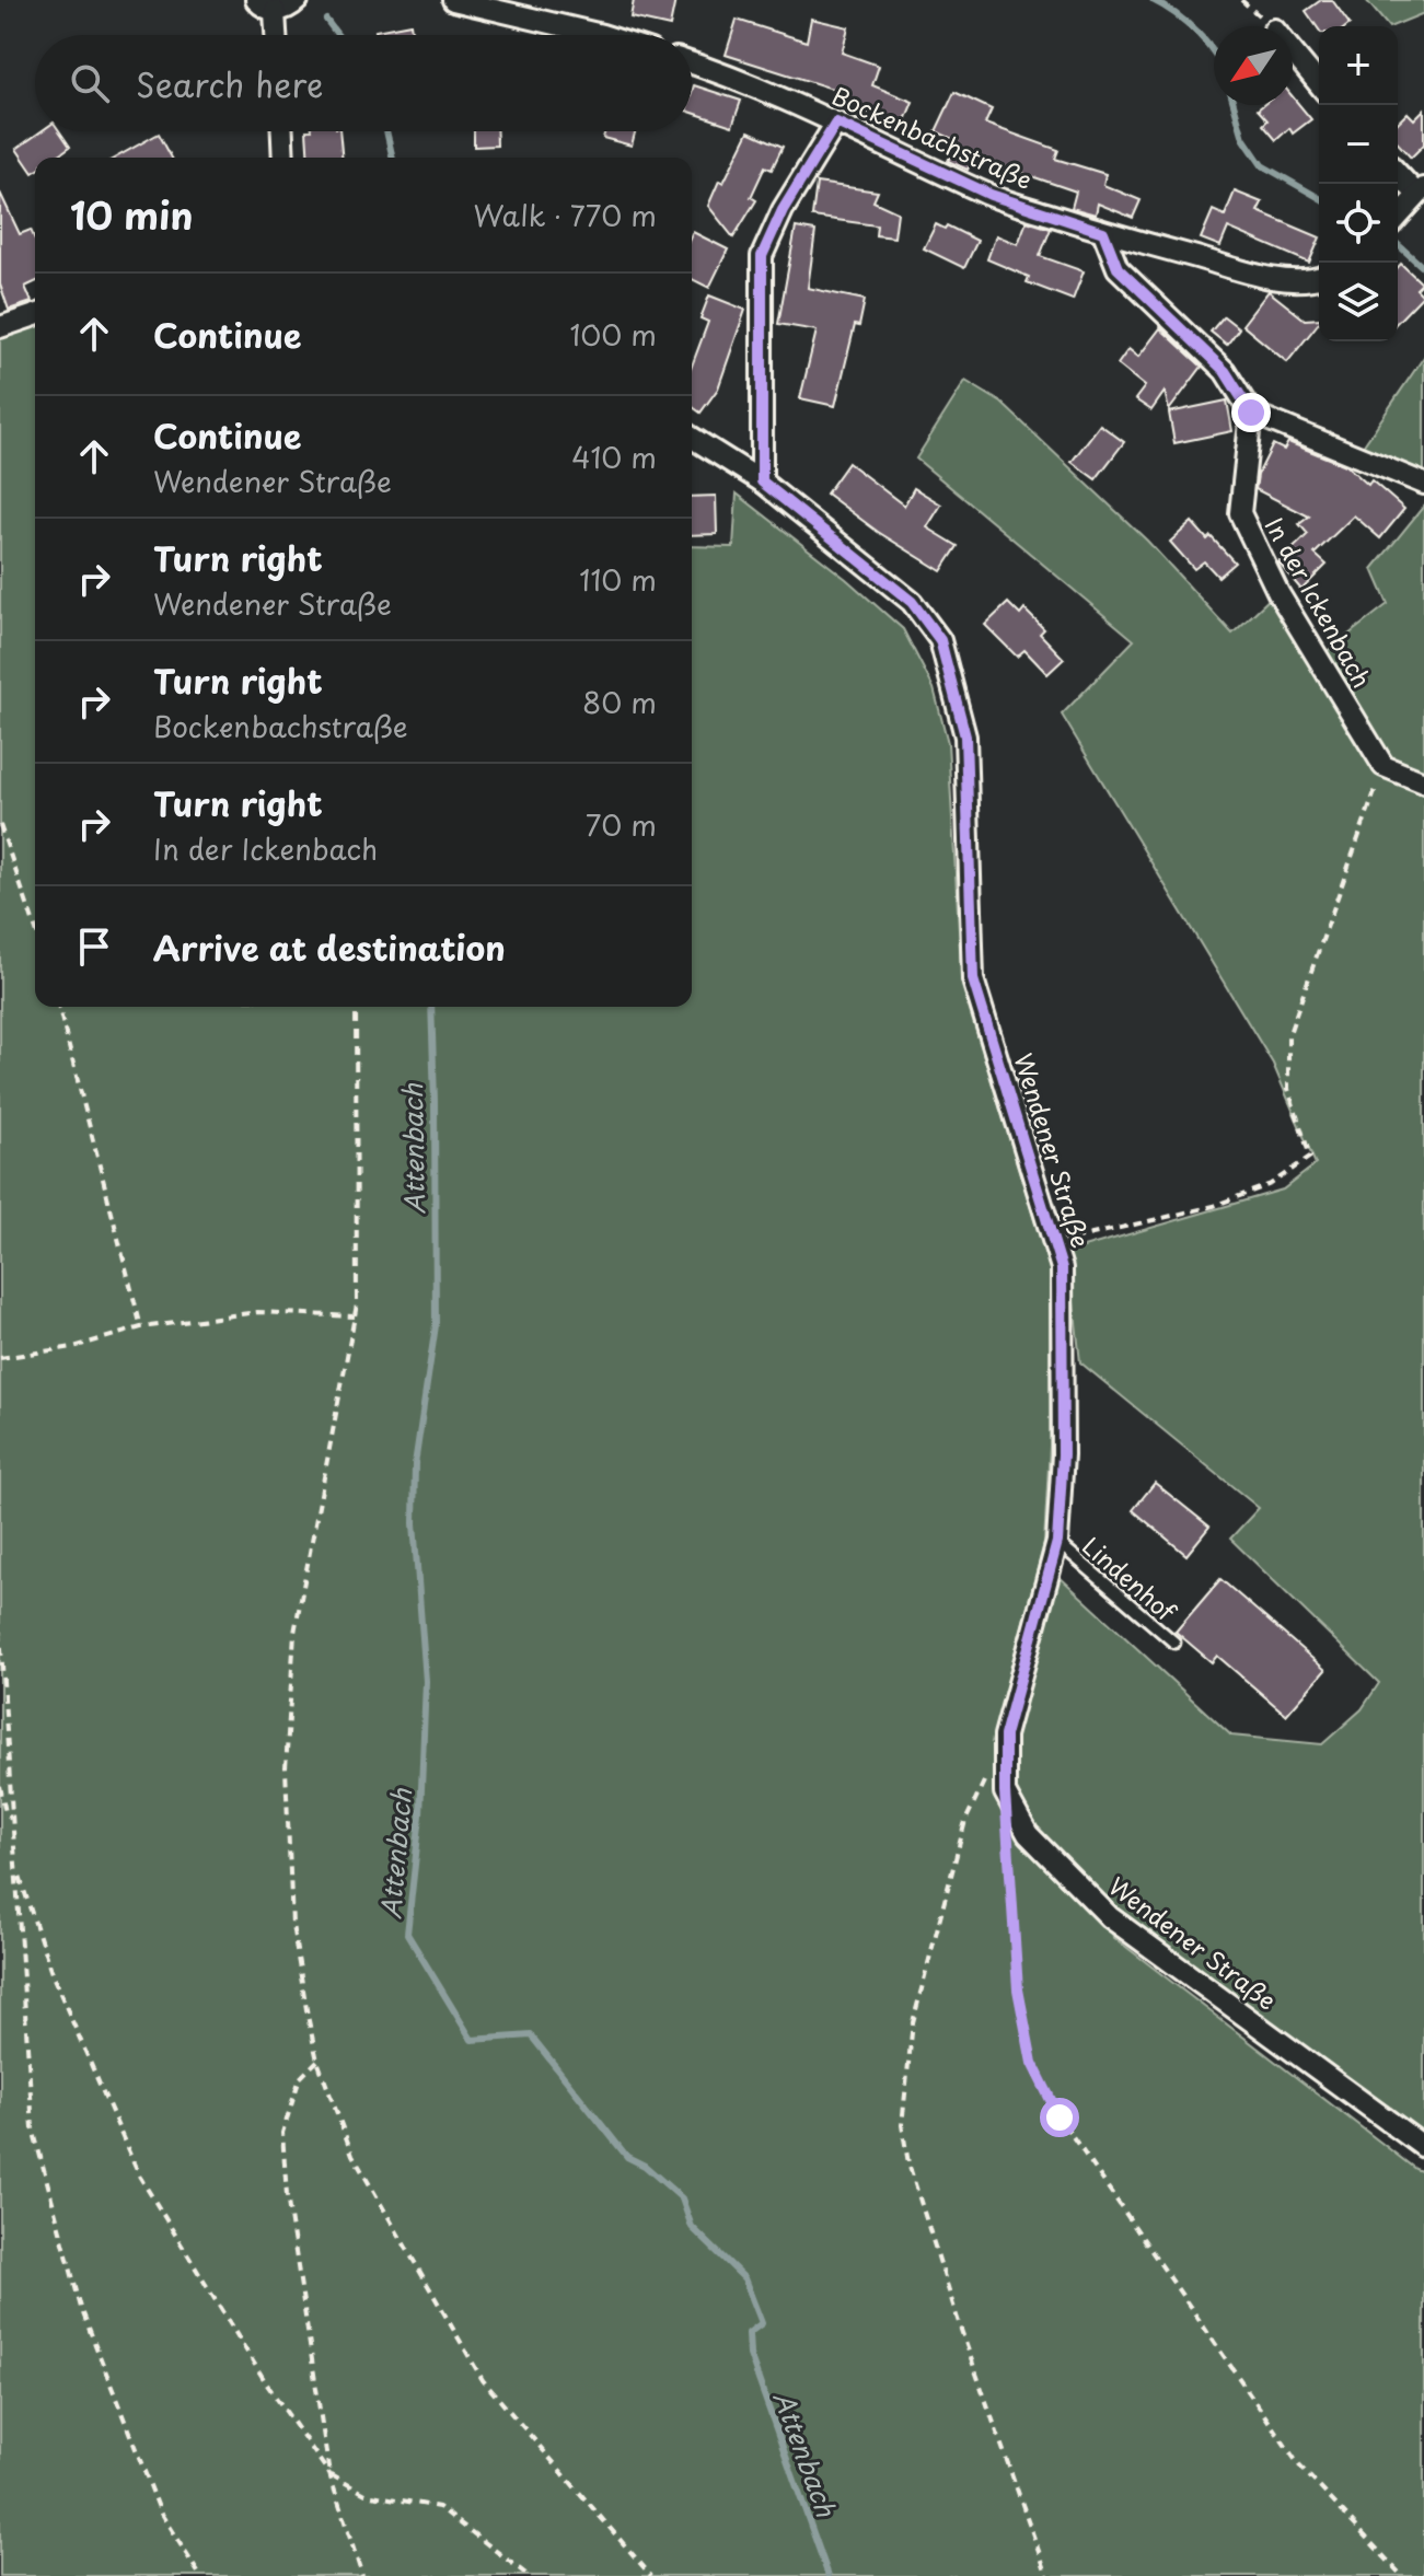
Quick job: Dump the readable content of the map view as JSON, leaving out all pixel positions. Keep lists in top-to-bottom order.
{
  "streets": {
    "street": ["Bockenbachstraße", "In der Ickenbach", "Wendener Straße"],
    "lane": ["Lindenhof"]
  },
  "crossings": [
    ["Wendener Straße", "Lindenhof"]
  ],
  "water": ["Attenbach"],
  "north": "bottom left",
  "page": {
    "map_buttons": ["+", "−"],
    "search": "Search here",
    "heading": ["10 min", "Walk · 770 m"],
    "list": [
      ["Continue", "100 m"],
      ["Continue", "Wendener Straße", "410 m"],
      ["Turn right", "Wendener Straße", "110 m"],
      ["Turn right", "Bockenbachstraße", "80 m"],
      ["Turn right", "In der Ickenbach", "70 m"],
      "Arrive at destination"
    ]
  }
}
